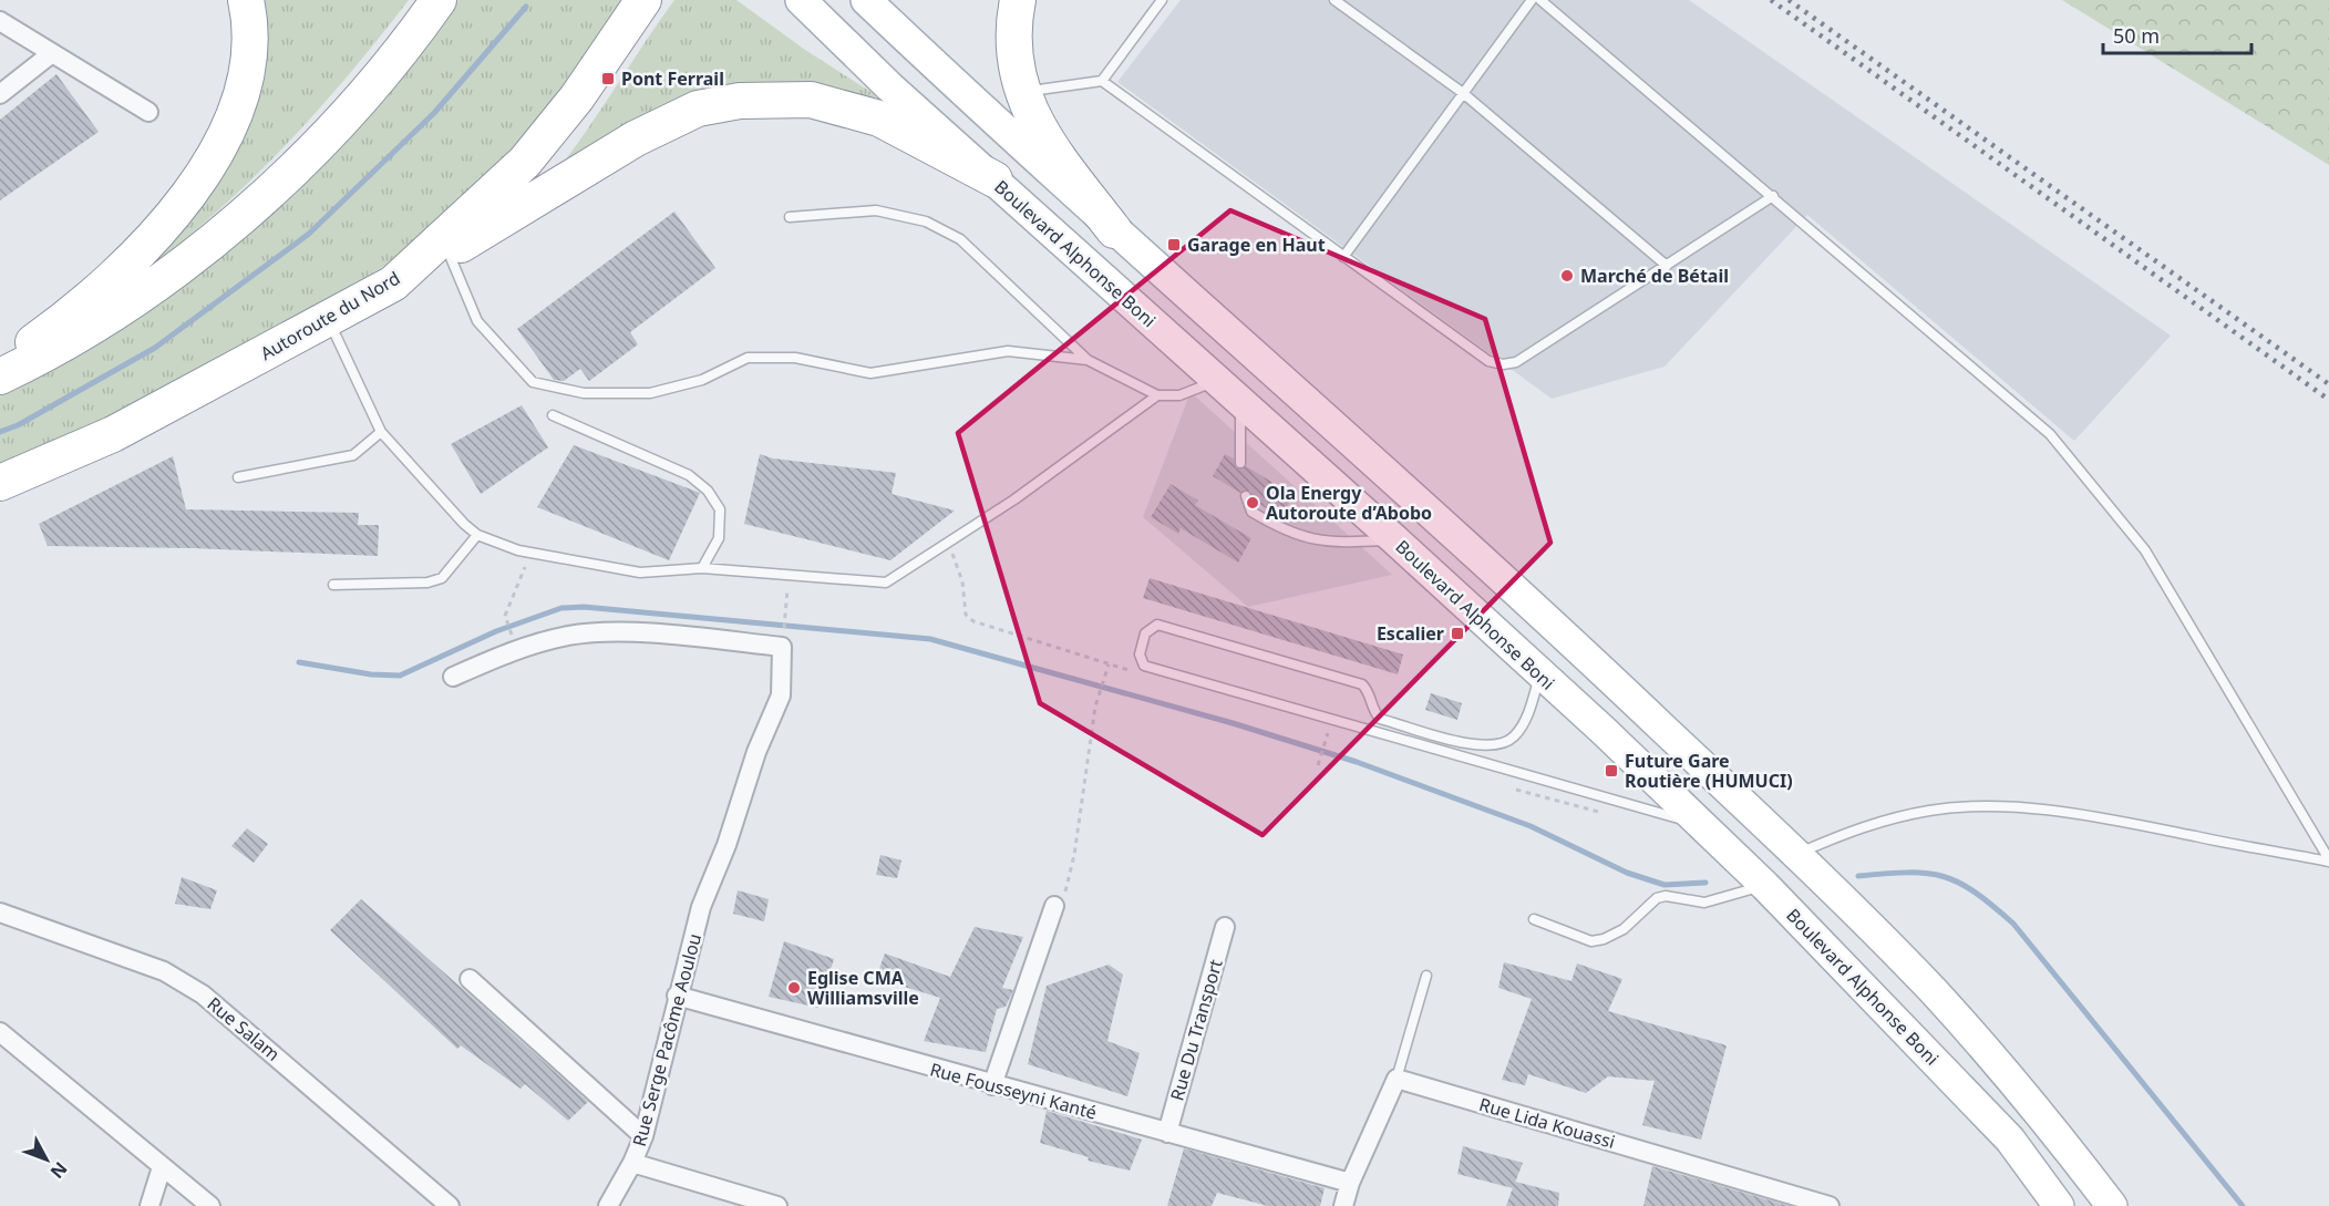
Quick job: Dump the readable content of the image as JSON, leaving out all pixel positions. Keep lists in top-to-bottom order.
{
  "streets": {
    "highway": ["Autoroute du Nord"],
    "main road": ["Boulevard Alphonse Boni"],
    "street": [
      "Rue Salam",
      "Rue Du Transport",
      "Rue Serge Pacôme Aoulou",
      "Rue Fousseyni Kanté",
      "Rue Lida Kouassi"
    ]
  },
  "crossings": [
    ["Rue Du Transport", "Rue Fousseyni Kanté"],
    ["Rue Serge Pacôme Aoulou", "Rue Fousseyni Kanté"]
  ],
  "places": {
    "transit": [
      "Pont Ferrail",
      "Garage en Haut",
      "Escalier",
      "Future Gare Routière (HUMUCI)"
    ],
    "other": ["Marché de Bétail", "Ola Energy Autoroute d’Abobo", "Eglise CMA Williamsville"]
  },
  "scale_bar": "50 m",
  "north": "bottom right"
}
